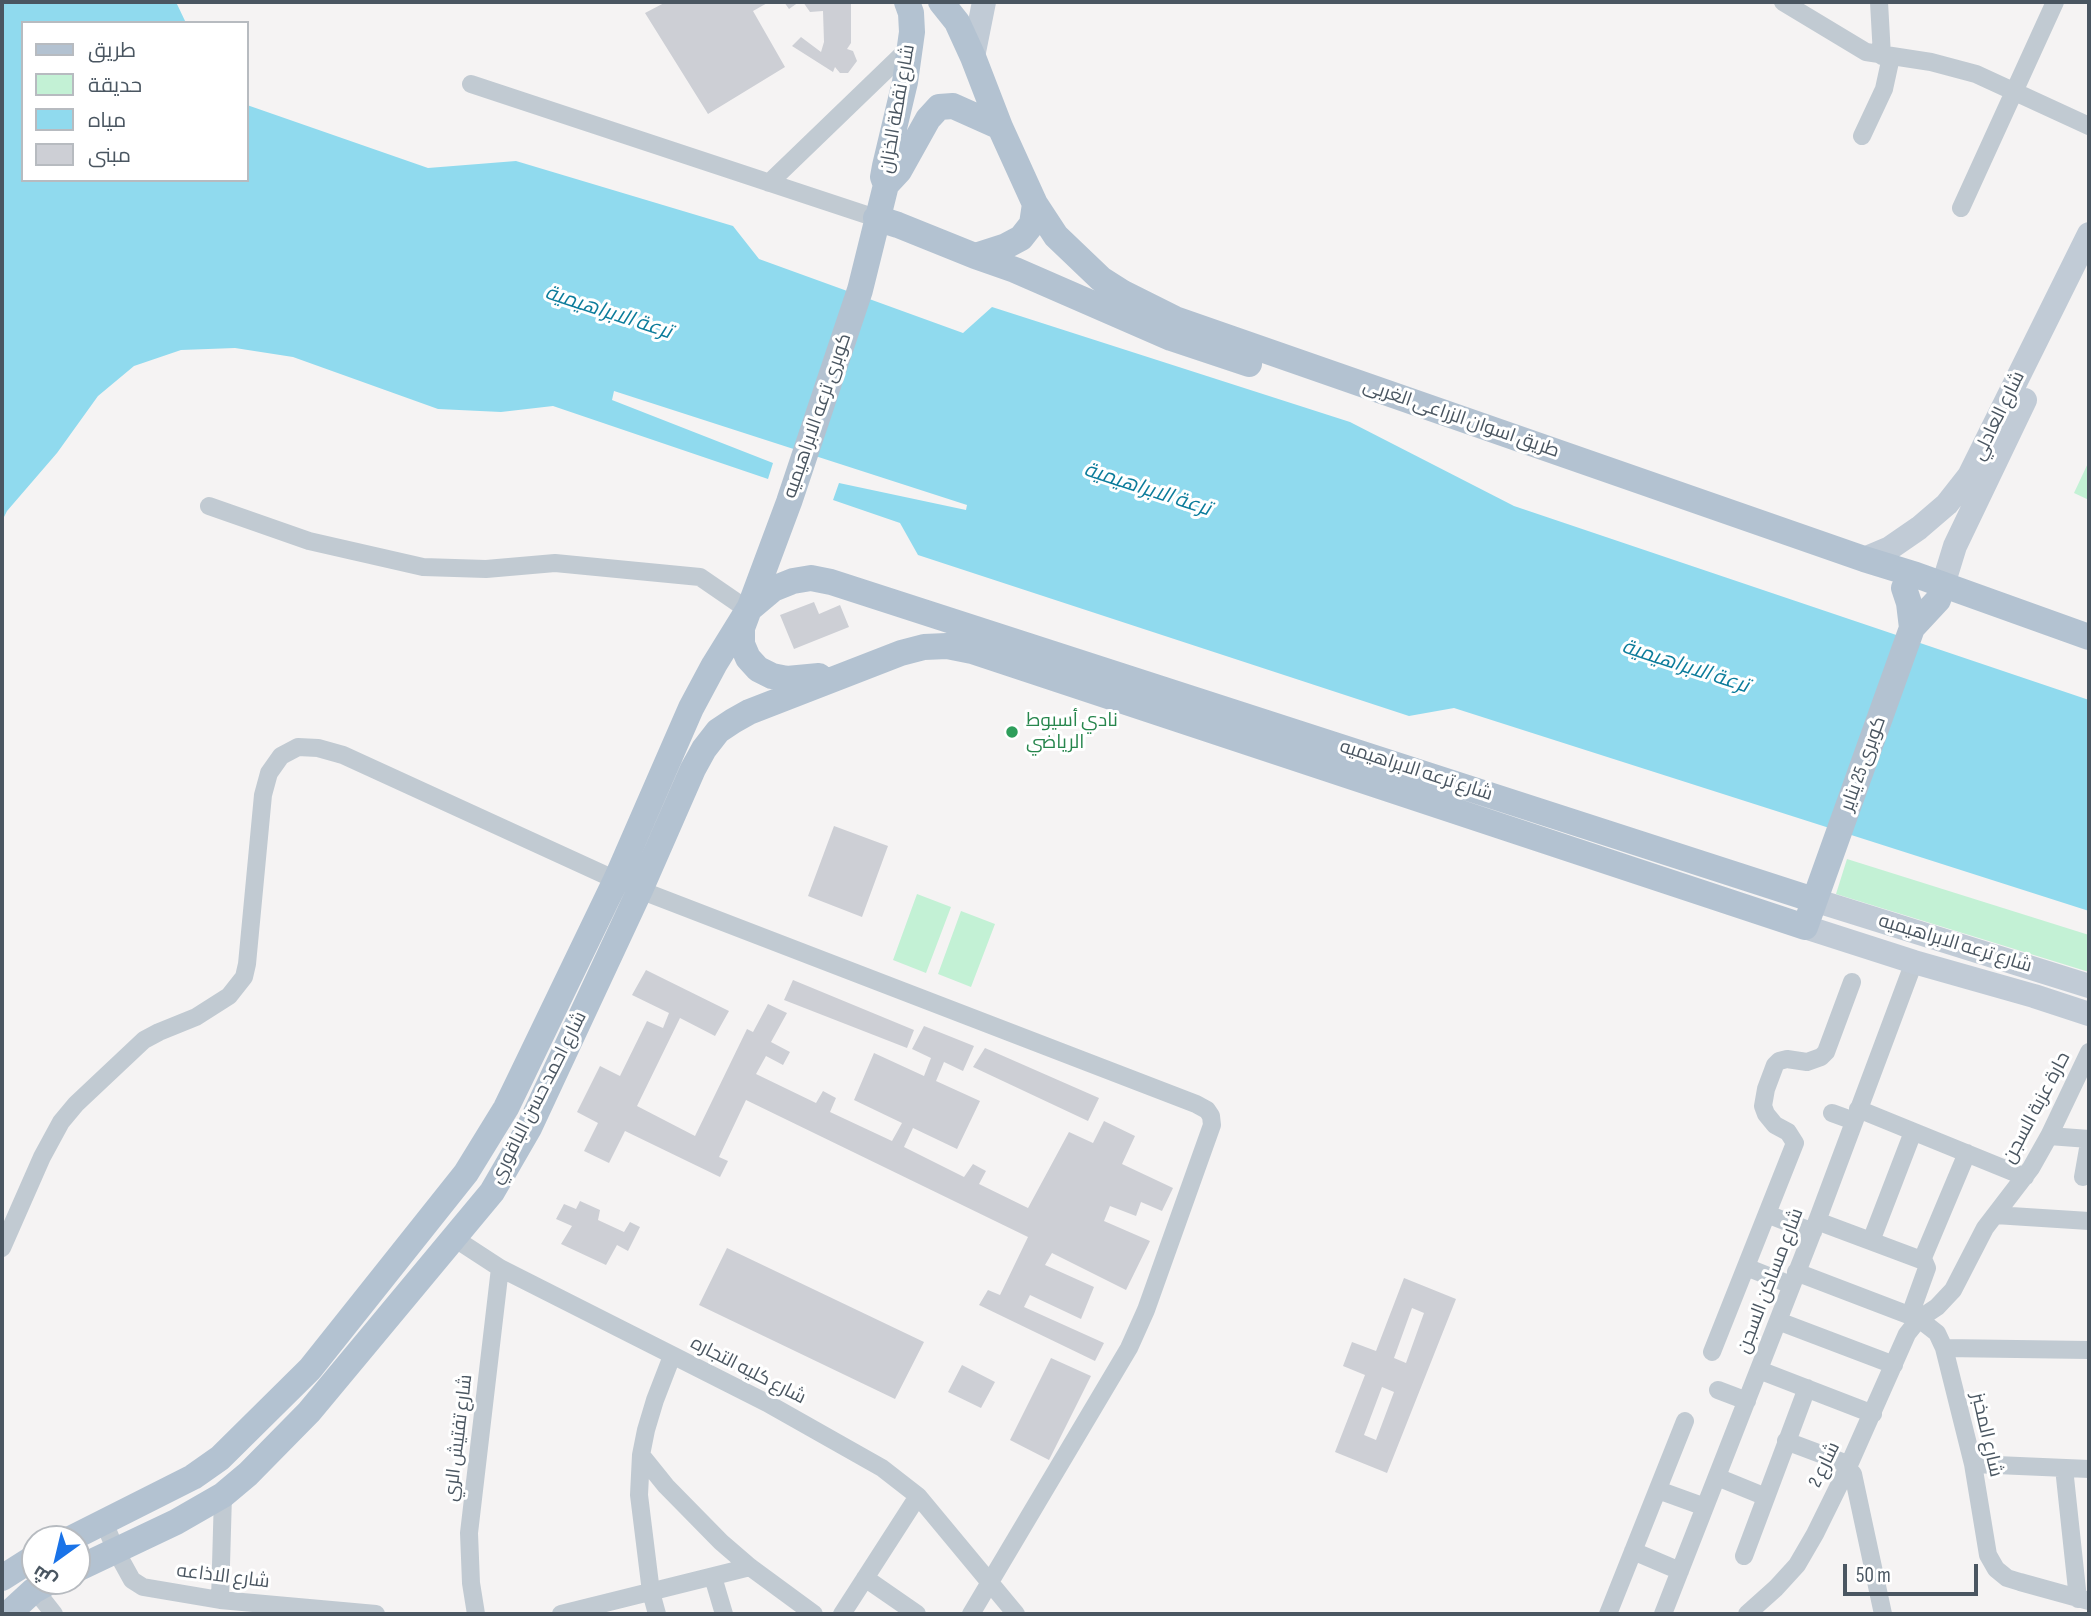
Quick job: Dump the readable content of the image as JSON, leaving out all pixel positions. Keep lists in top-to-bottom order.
{
  "streets": {
    "main road": [
      "شارع نقطة الخزان",
      "كوبرى ترعه الابراهيميه",
      "طريق اسوان الزراعى الغربى",
      "كوبرى 25 يناير",
      "شارع ترعه الابراهيميه",
      "شارع احمد حسن الباقوري"
    ],
    "street": [
      "شارع العادلي",
      "حارة عزبة السجن",
      "شارع مساكن السجن",
      "شارع كليه التجاره",
      "شارع المخبز",
      "شارع تفتيش الري",
      "شارع 2",
      "شارع الاذاعه"
    ]
  },
  "crossings": [
    ["شارع نقطة الخزان", "كوبرى ترعه الابراهيميه"],
    ["شارع نقطة الخزان", "طريق اسوان الزراعى الغربى"],
    ["كوبرى ترعه الابراهيميه", "طريق اسوان الزراعى الغربى"],
    ["كوبرى ترعه الابراهيميه", "شارع ترعه الابراهيميه"],
    ["كوبرى ترعه الابراهيميه", "شارع احمد حسن الباقوري"],
    ["شارع العادلي", "طريق اسوان الزراعى الغربى"],
    ["شارع العادلي", "كوبرى 25 يناير"],
    ["طريق اسوان الزراعى الغربى", "كوبرى 25 يناير"],
    ["كوبرى 25 يناير", "شارع ترعه الابراهيميه"],
    ["شارع ترعه الابراهيميه", "شارع احمد حسن الباقوري"],
    ["شارع ترعه الابراهيميه", "شارع مساكن السجن"],
    ["شارع احمد حسن الباقوري", "شارع كليه التجاره"],
    ["شارع احمد حسن الباقوري", "شارع الاذاعه"],
    ["حارة عزبة السجن", "شارع المخبز"],
    ["حارة عزبة السجن", "شارع 2"],
    ["شارع كليه التجاره", "شارع تفتيش الري"],
    ["شارع المخبز", "شارع 2"]
  ],
  "water": ["ترعة الابراهيمية"],
  "places": ["نادي أسيوط الرياضي"],
  "legend": [
    "طريق",
    "حديقة",
    "مياه",
    "مبنى"
  ],
  "scale_bar": "50 m",
  "north": "bottom left"
}
